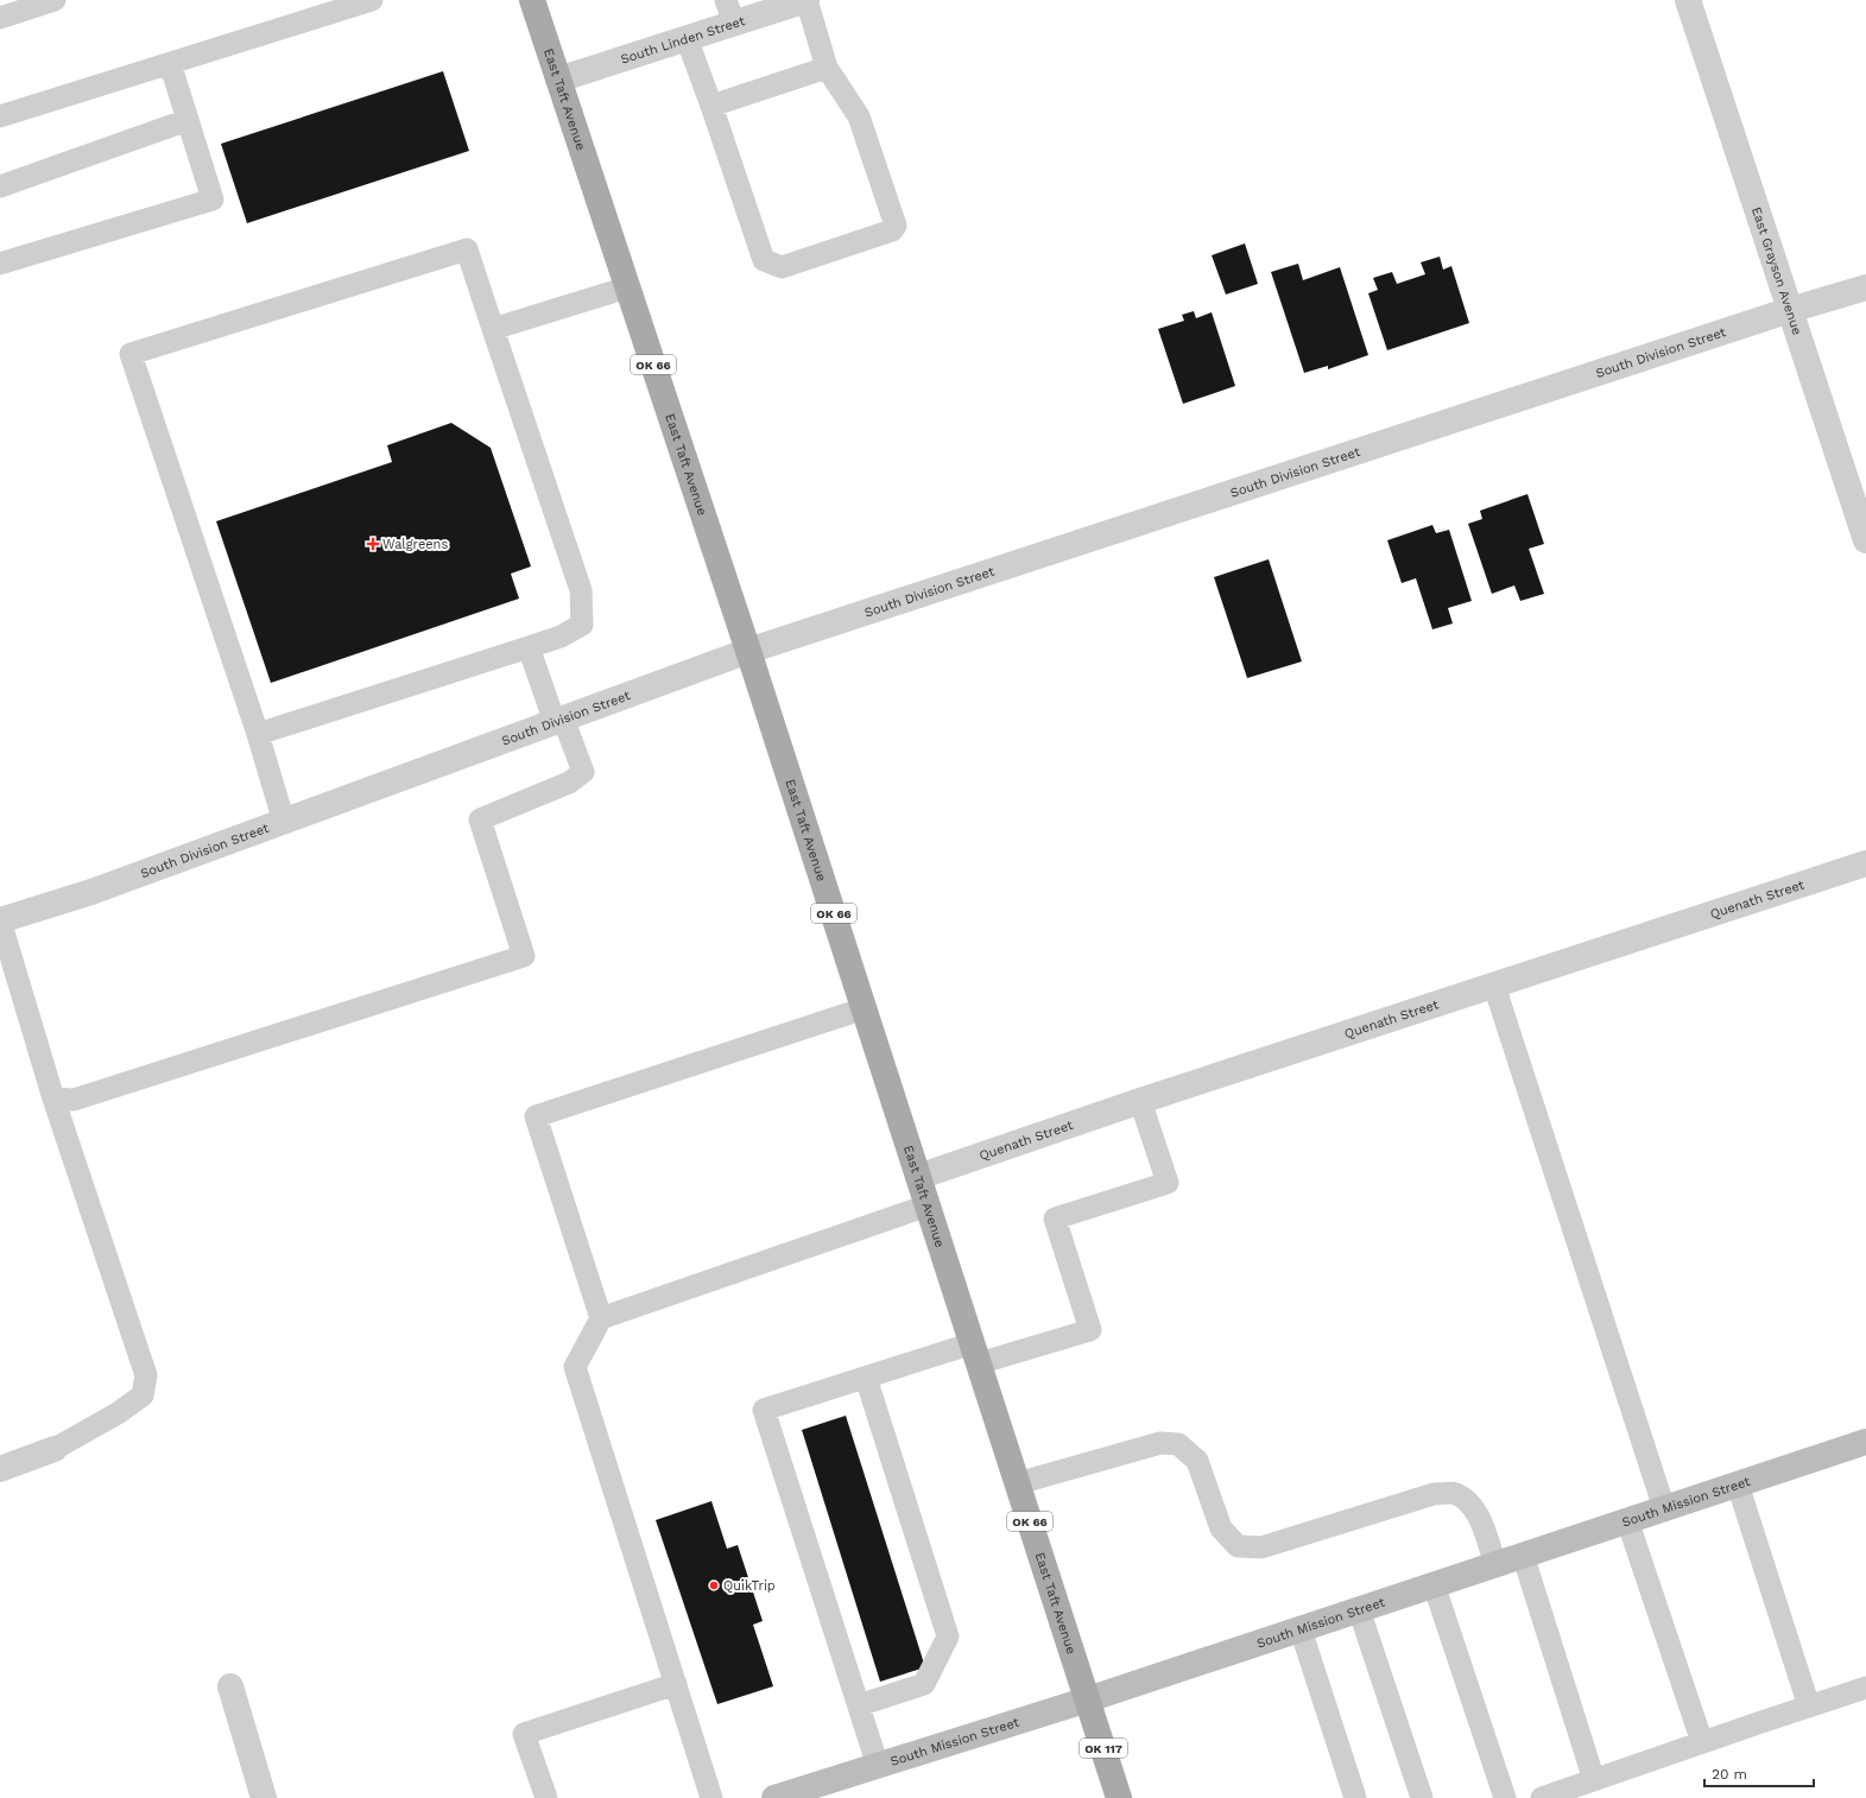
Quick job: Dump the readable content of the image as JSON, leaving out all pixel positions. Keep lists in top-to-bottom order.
{
  "streets": {
    "main road": [
      "East Taft Avenue",
      "OK 66",
      "South Mission Street",
      "OK 117"
    ],
    "street": [
      "South Linden Street",
      "East Grayson Avenue",
      "South Division Street",
      "Quenath Street"
    ]
  },
  "crossings": [
    ["South Linden Street", "East Taft Avenue"],
    ["East Taft Avenue", "South Division Street"],
    ["East Taft Avenue", "Quenath Street"],
    ["East Taft Avenue", "South Mission Street"],
    ["East Grayson Avenue", "South Division Street"]
  ],
  "places": {
    "health": ["Walgreens"],
    "other": ["QuikTrip"]
  },
  "scale_bar": "20 m"
}
